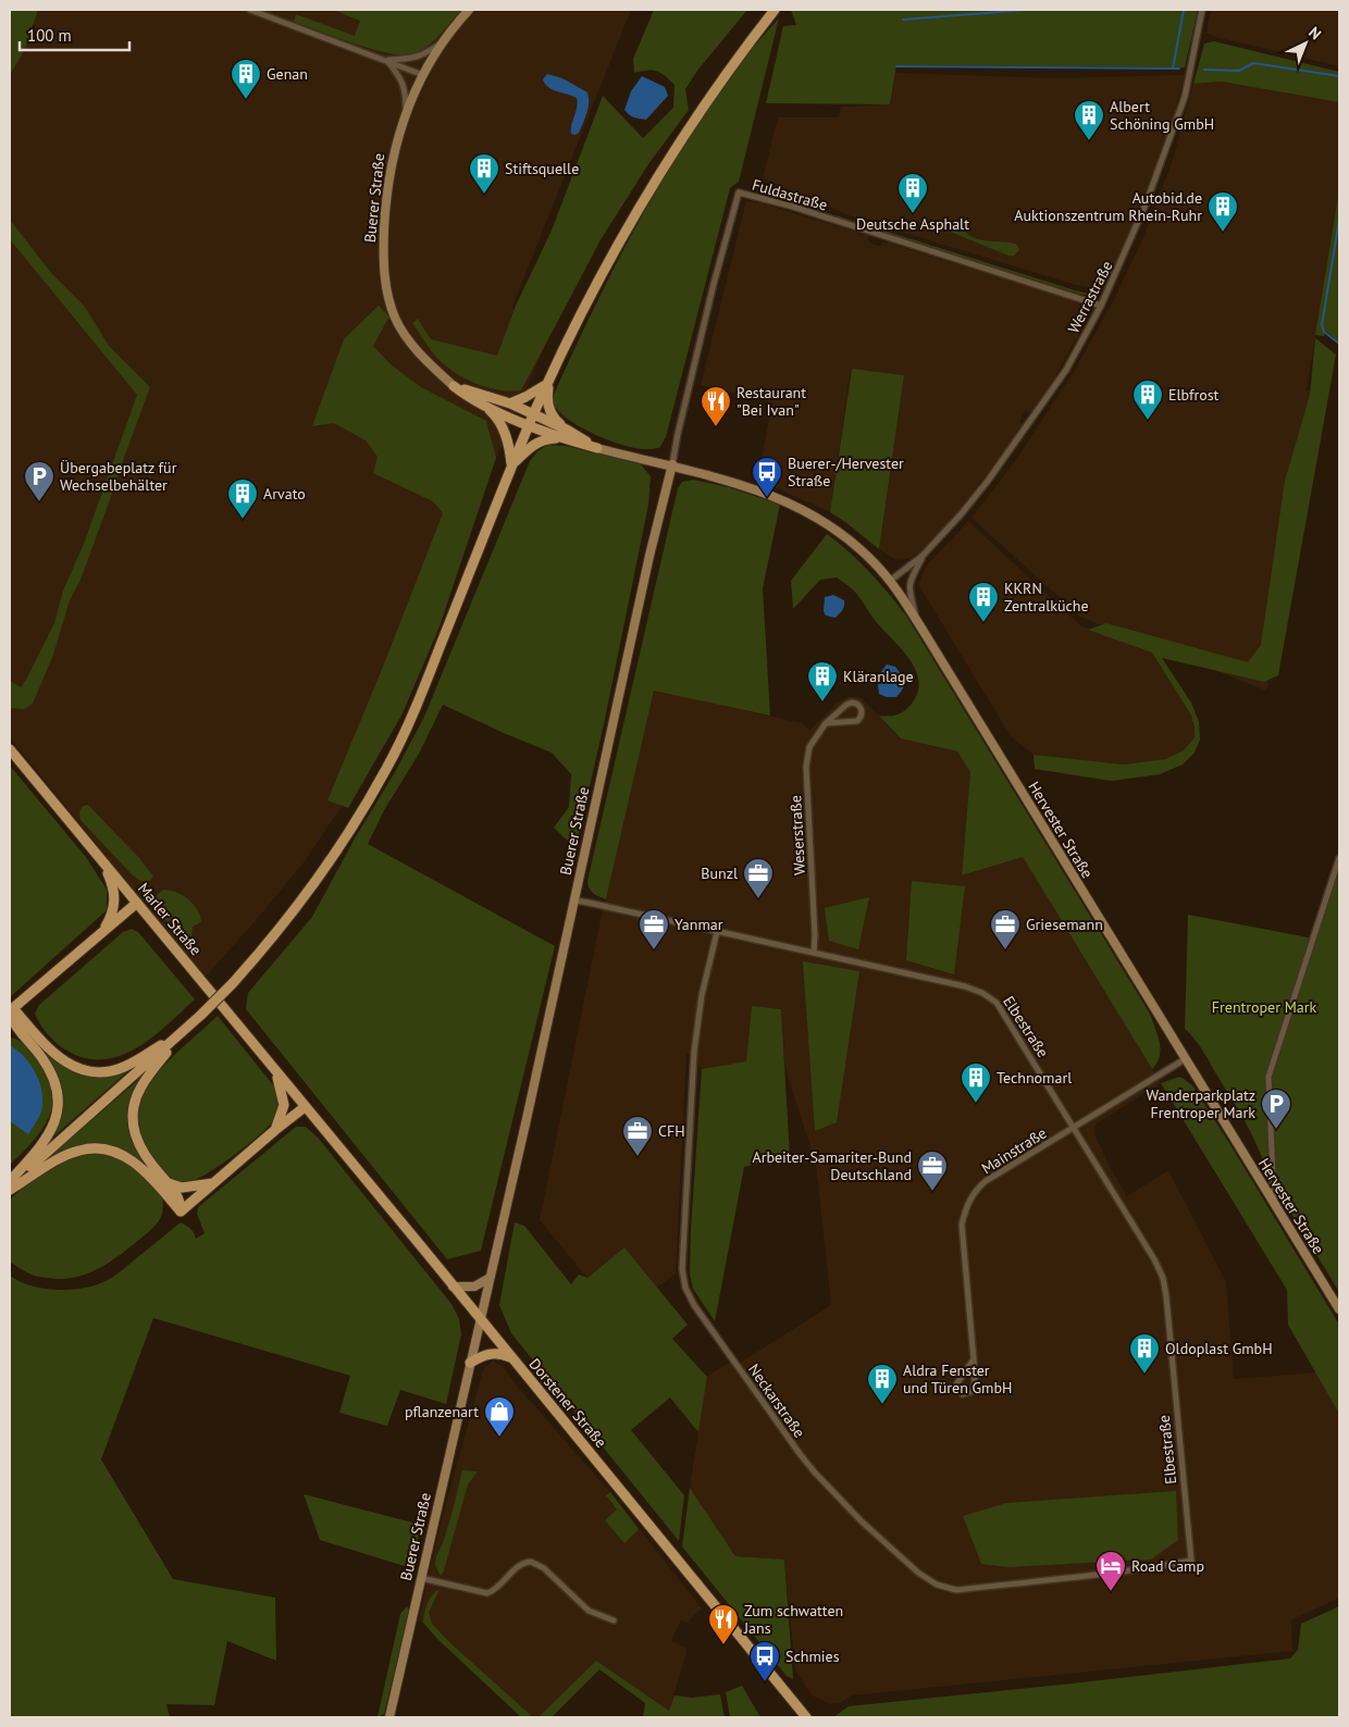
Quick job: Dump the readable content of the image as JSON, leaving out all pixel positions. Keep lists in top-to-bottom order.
{
  "streets": {
    "main road": [
      "Buerer Straße",
      "Hervester Straße",
      "Marler Straße",
      "Dorstener Straße"
    ],
    "street": [
      "Fuldastraße",
      "Werrastraße",
      "Weserstraße",
      "Elbestraße",
      "Mainstraße",
      "Neckarstraße"
    ]
  },
  "crossings": [
    ["Fuldastraße", "Buerer Straße"],
    ["Fuldastraße", "Werrastraße"],
    ["Fuldastraße", "Hervester Straße"],
    ["Buerer Straße", "Hervester Straße"],
    ["Buerer Straße", "Elbestraße"],
    ["Buerer Straße", "Dorstener Straße"],
    ["Werrastraße", "Hervester Straße"],
    ["Hervester Straße", "Mainstraße"],
    ["Weserstraße", "Elbestraße"],
    ["Marler Straße", "Dorstener Straße"],
    ["Elbestraße", "Mainstraße"],
    ["Elbestraße", "Neckarstraße"]
  ],
  "parks": ["Frentroper Mark"],
  "places": {
    "building": [
      "Genan",
      "Albert Schöning GmbH",
      "Stiftsquelle",
      "Deutsche Asphalt",
      "Autobid.de Auktionszentrum Rhein-Ruhr",
      "Elbfrost",
      "Arvato",
      "KKRN Zentralküche",
      "Kläranlage",
      "Technomarl",
      "Oldoplast GmbH",
      "Aldra Fenster und Türen GmbH"
    ],
    "restaurant": ["Restaurant \"Bei Ivan\"", "Zum schwatten Jans"],
    "bus stop": ["Buerer-/Hervester Straße", "Schmies"],
    "parking": ["Übergabeplatz für Wechselbehälter", "Wanderparkplatz Frentroper Mark"],
    "office": [
      "Bunzl",
      "Yanmar",
      "Griesemann",
      "CFH",
      "Arbeiter-Samariter-Bund Deutschland"
    ],
    "shop": ["pflanzenart"],
    "hotel": ["Road Camp"]
  },
  "scale_bar": "100 m",
  "north": "top right"
}
